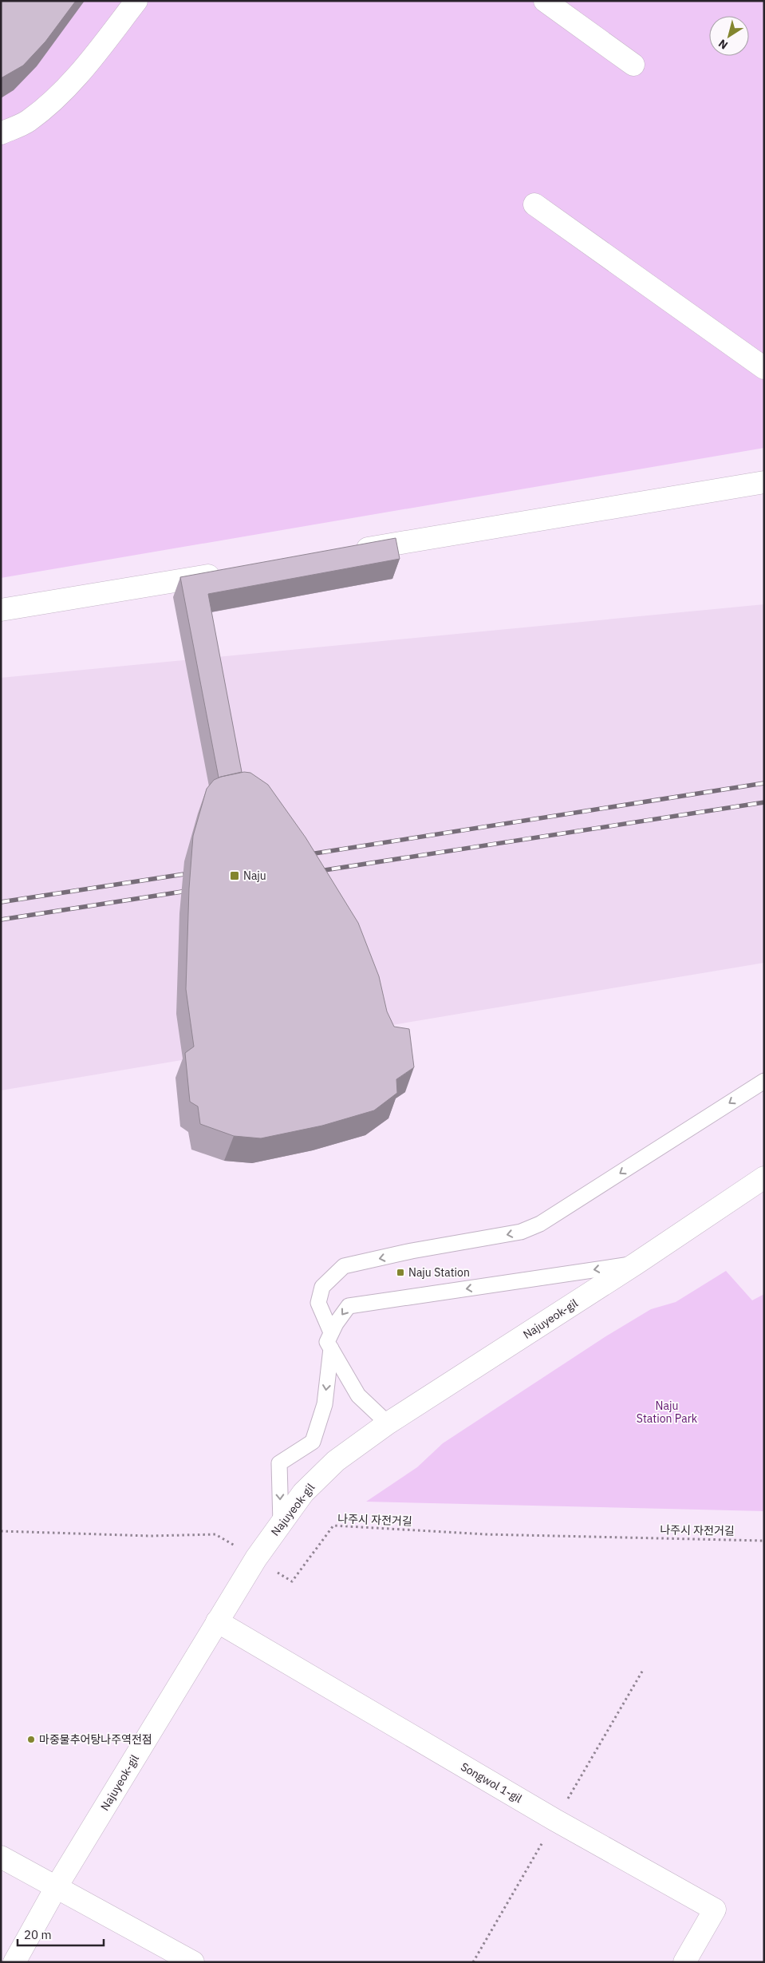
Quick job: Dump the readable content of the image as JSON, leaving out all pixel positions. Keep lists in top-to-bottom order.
{
  "streets": {
    "street": ["Najuyeok-gil", "Songwol 1-gil"],
    "path": ["나주시 자전거길"]
  },
  "crossings": [
    ["Najuyeok-gil", "나주시 자전거길"],
    ["Najuyeok-gil", "Songwol 1-gil"]
  ],
  "parks": ["Naju Station Park"],
  "places": {
    "transit": ["Naju", "Naju Station"],
    "other": ["마중물추어탕나주역전점"]
  },
  "scale_bar": "20 m",
  "north": "bottom left"
}
